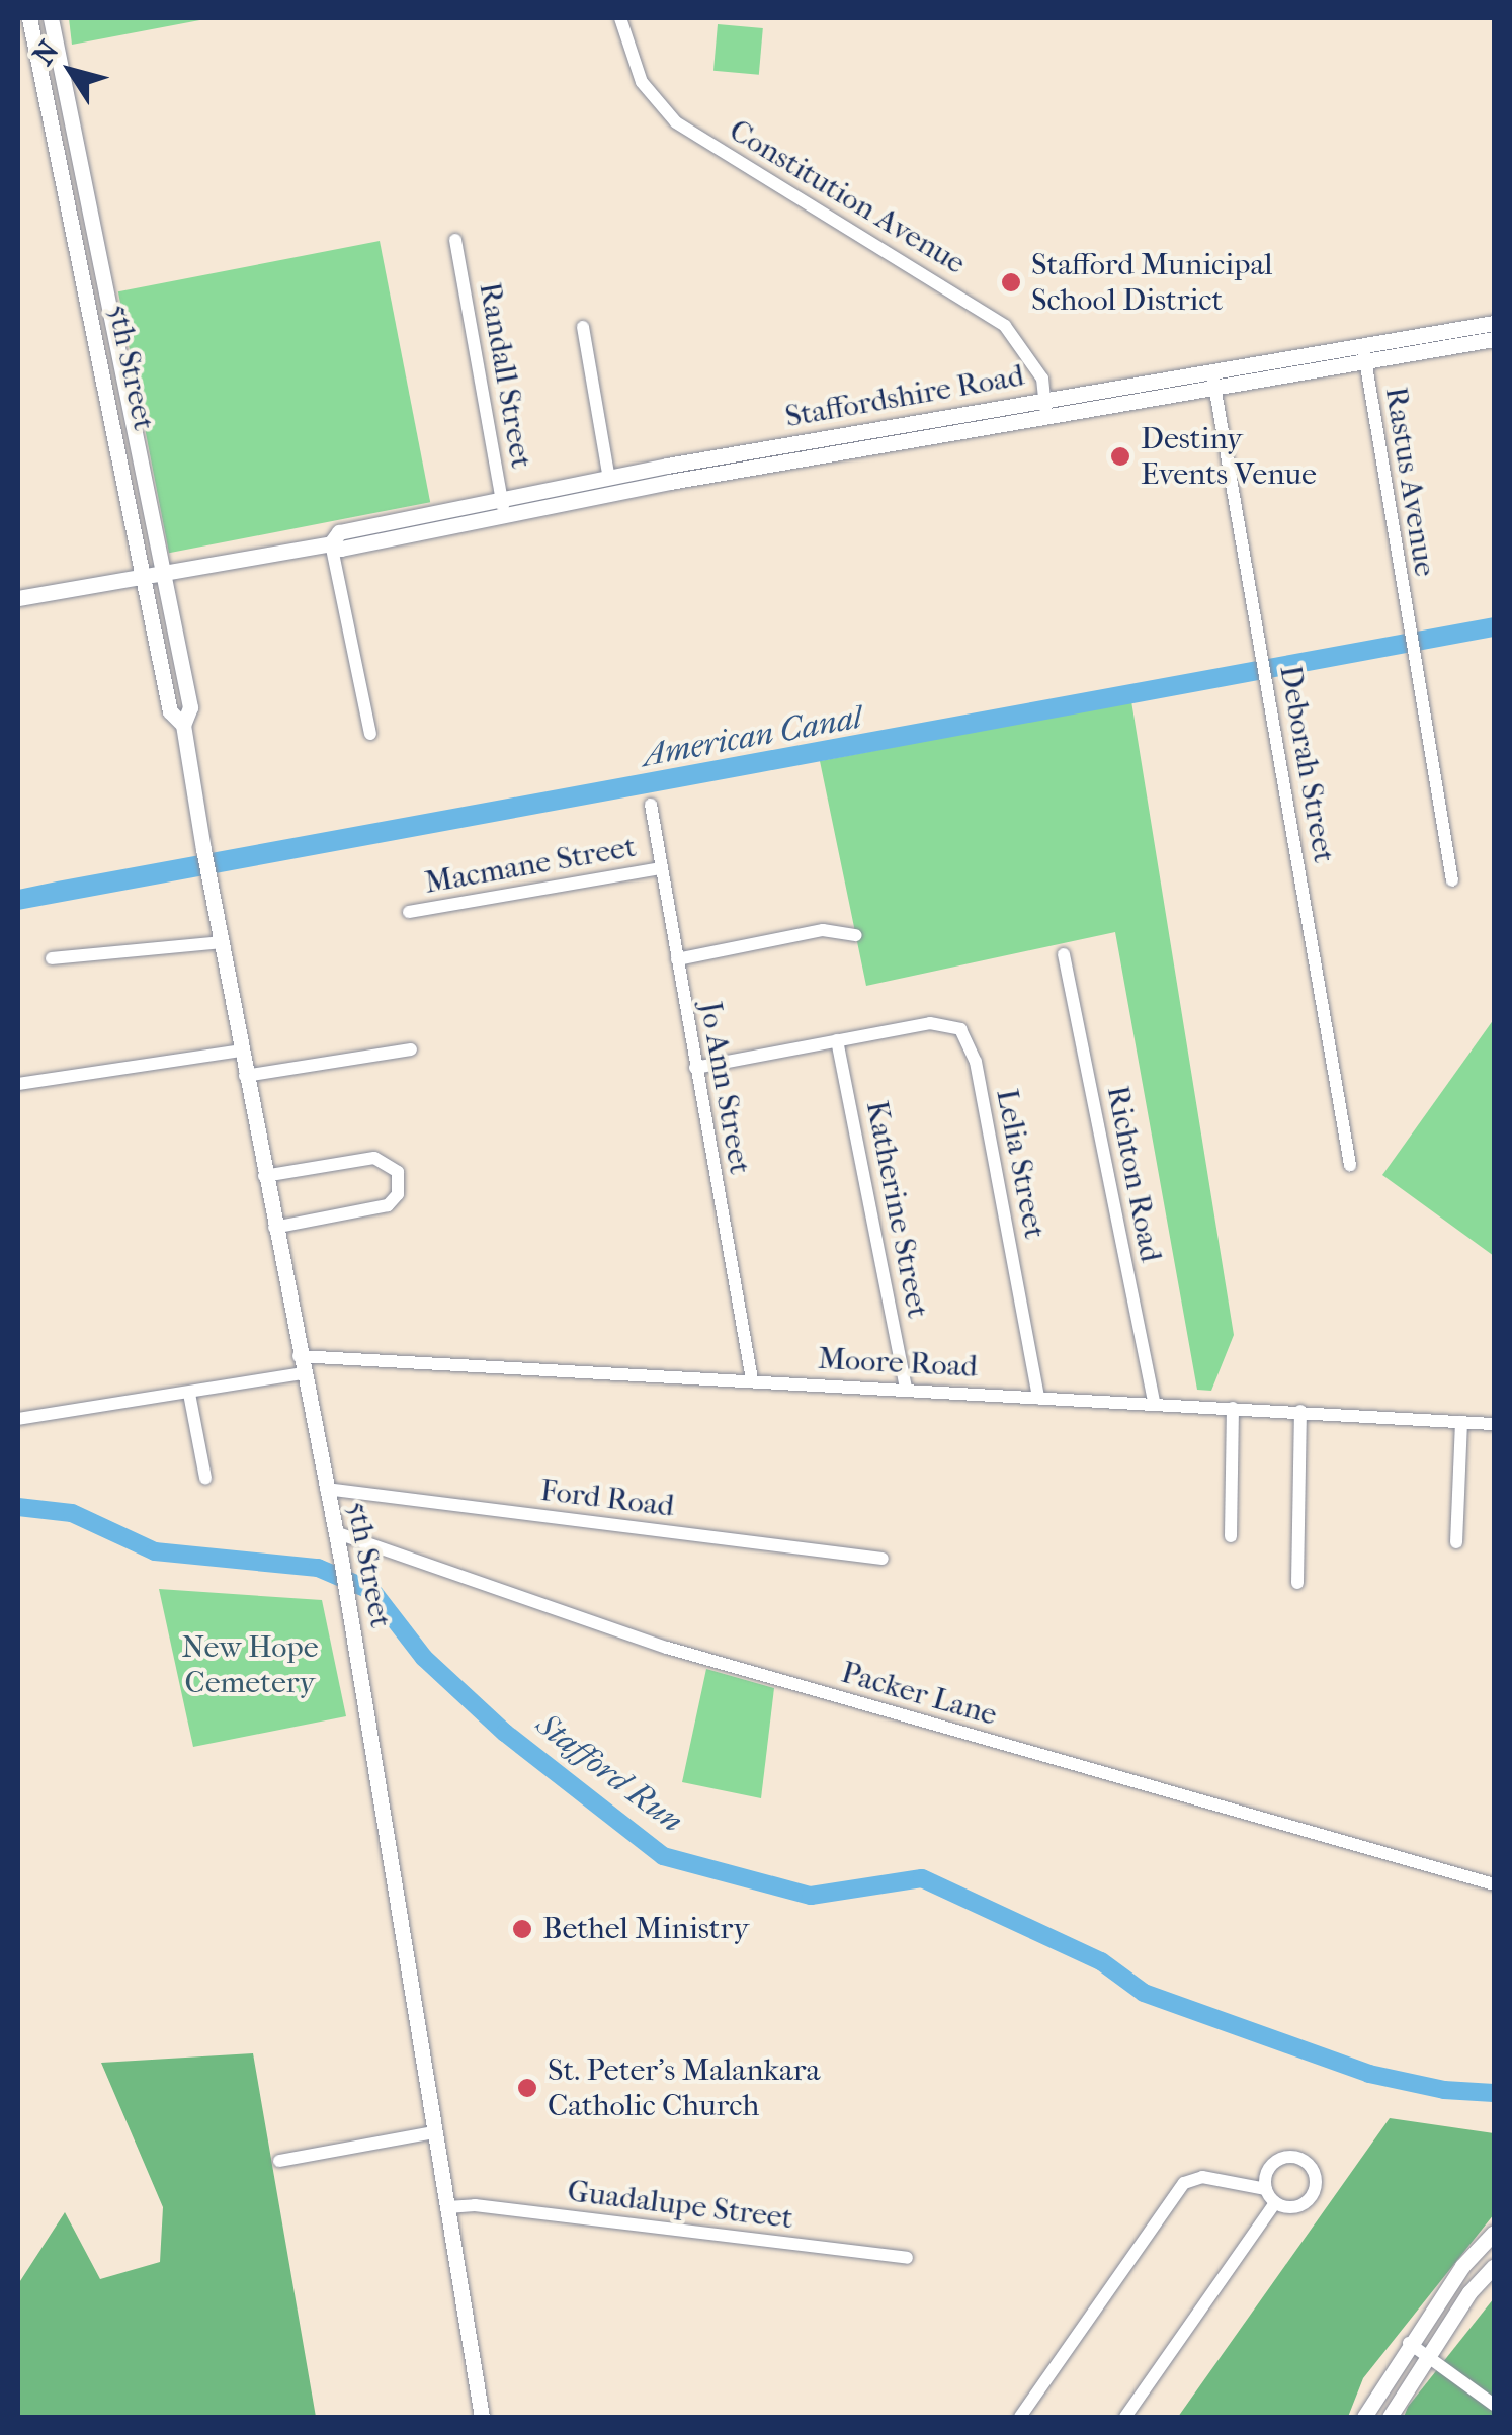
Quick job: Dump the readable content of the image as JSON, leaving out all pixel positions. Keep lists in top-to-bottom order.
{
  "streets": {
    "main road": ["5th Street", "Staffordshire Road"],
    "street": [
      "Constitution Avenue",
      "Randall Street",
      "Rastus Avenue",
      "Deborah Street",
      "Macmane Street",
      "Jo Ann Street",
      "Lelia Street",
      "Richton Road",
      "Katherine Street",
      "Moore Road",
      "Ford Road",
      "Packer Lane",
      "Guadalupe Street"
    ]
  },
  "crossings": [
    ["Constitution Avenue", "Staffordshire Road"],
    ["5th Street", "Staffordshire Road"],
    ["5th Street", "Moore Road"],
    ["5th Street", "Ford Road"],
    ["5th Street", "Packer Lane"],
    ["5th Street", "Guadalupe Street"],
    ["Randall Street", "Staffordshire Road"],
    ["Staffordshire Road", "Rastus Avenue"],
    ["Staffordshire Road", "Deborah Street"],
    ["Macmane Street", "Jo Ann Street"],
    ["Jo Ann Street", "Lelia Street"],
    ["Jo Ann Street", "Moore Road"],
    ["Lelia Street", "Katherine Street"],
    ["Lelia Street", "Moore Road"],
    ["Richton Road", "Moore Road"],
    ["Katherine Street", "Moore Road"]
  ],
  "water": ["American Canal", "Stafford Run"],
  "parks": ["New Hope Cemetery"],
  "places": [
    "Stafford Municipal School District",
    "Destiny Events Venue",
    "Bethel Ministry",
    "St. Peter's Malankara Catholic Church"
  ],
  "north": "top left"
}
